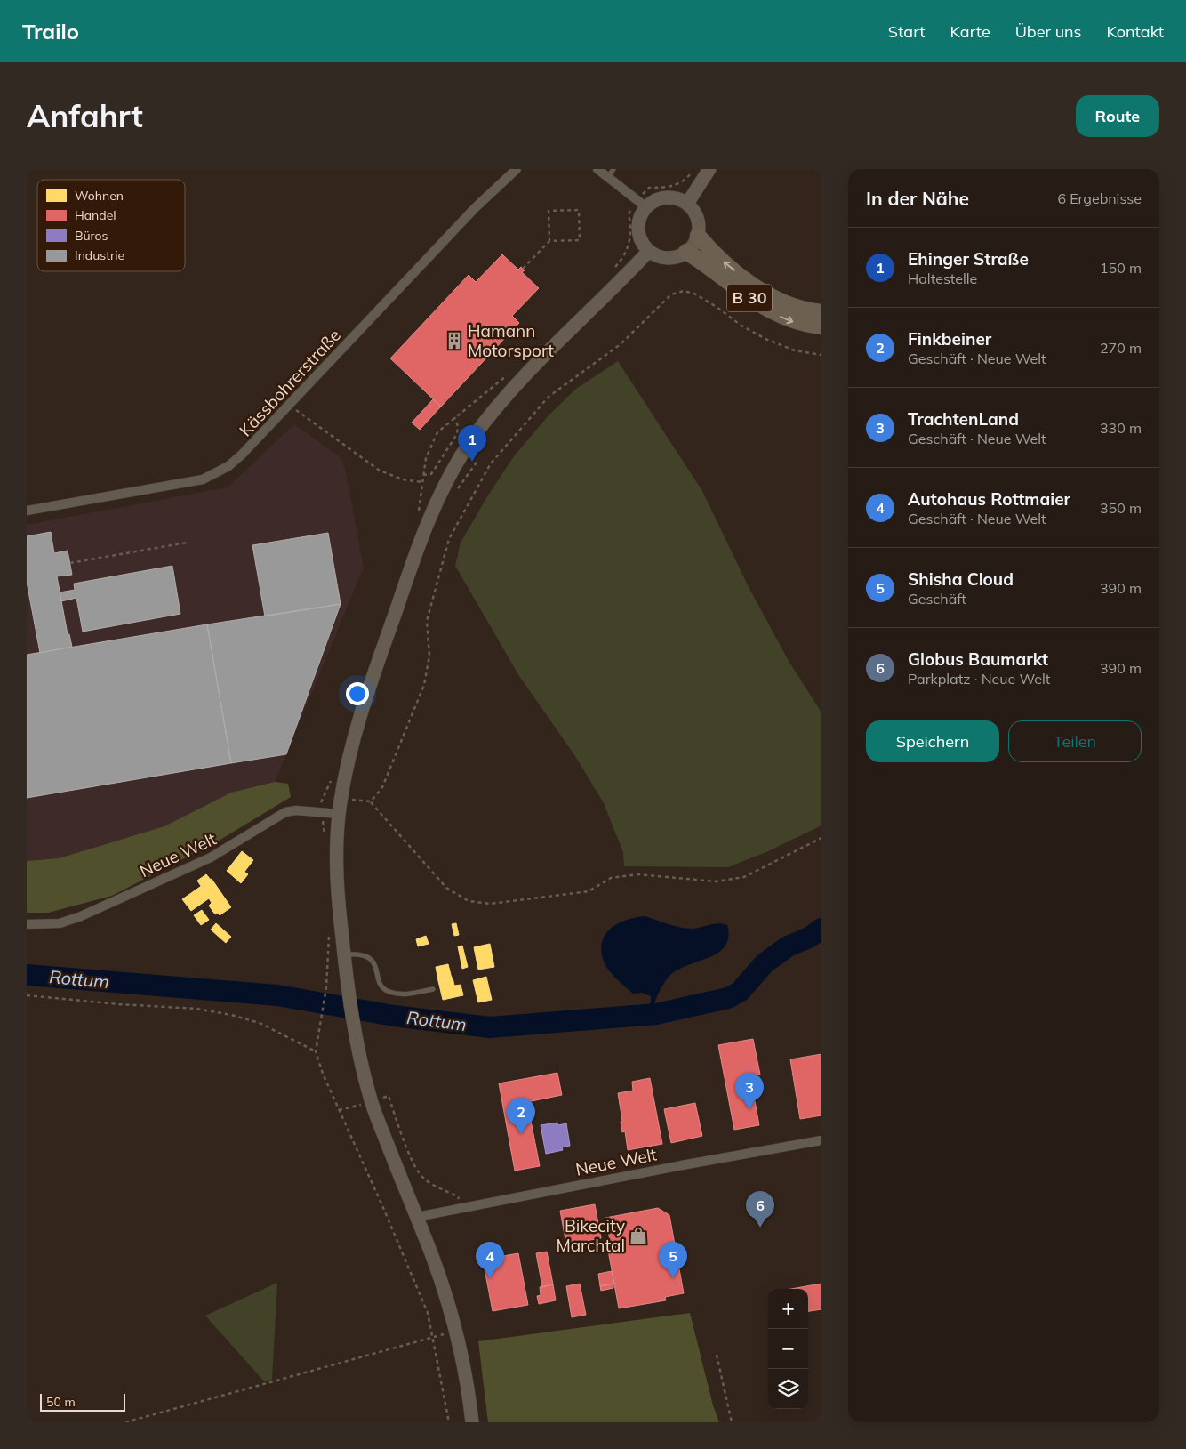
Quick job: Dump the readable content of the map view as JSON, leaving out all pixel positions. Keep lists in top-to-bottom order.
{
  "streets": {
    "highway": ["B 30"],
    "street": ["Kässbohrerstraße", "Neue Welt"]
  },
  "water": ["Rottum"],
  "places": {
    "building": ["Hamann Motorsport"],
    "shop": ["Bikecity Marchtal"]
  },
  "legend": [
    "Wohnen",
    "Handel",
    "Büros",
    "Industrie"
  ],
  "scale_bar": "50 m",
  "page": {
    "header": "Trailo",
    "nav": [
      "Start",
      "Karte",
      "Über uns",
      "Kontakt"
    ],
    "buttons": [
      "Route",
      ["Speichern", "Teilen"]
    ],
    "title": "Anfahrt",
    "heading": ["In der Nähe", "6 Ergebnisse"],
    "list": [
      {
        "mark": "1",
        "name": "Ehinger Straße",
        "note": "Haltestelle",
        "value": "150 m"
      },
      {
        "mark": "2",
        "name": "Finkbeiner",
        "note": "Geschäft · Neue Welt",
        "value": "270 m"
      },
      {
        "mark": "3",
        "name": "TrachtenLand",
        "note": "Geschäft · Neue Welt",
        "value": "330 m"
      },
      {
        "mark": "4",
        "name": "Autohaus Rottmaier",
        "note": "Geschäft · Neue Welt",
        "value": "350 m"
      },
      {
        "mark": "5",
        "name": "Shisha Cloud",
        "note": "Geschäft",
        "value": "390 m"
      },
      {
        "mark": "6",
        "name": "Globus Baumarkt",
        "note": "Parkplatz · Neue Welt",
        "value": "390 m"
      }
    ],
    "pins": [
      "1",
      "3",
      "2",
      "6",
      "4",
      "5"
    ],
    "map_buttons": ["+", "−"],
    "scale": "50 m"
  }
}
